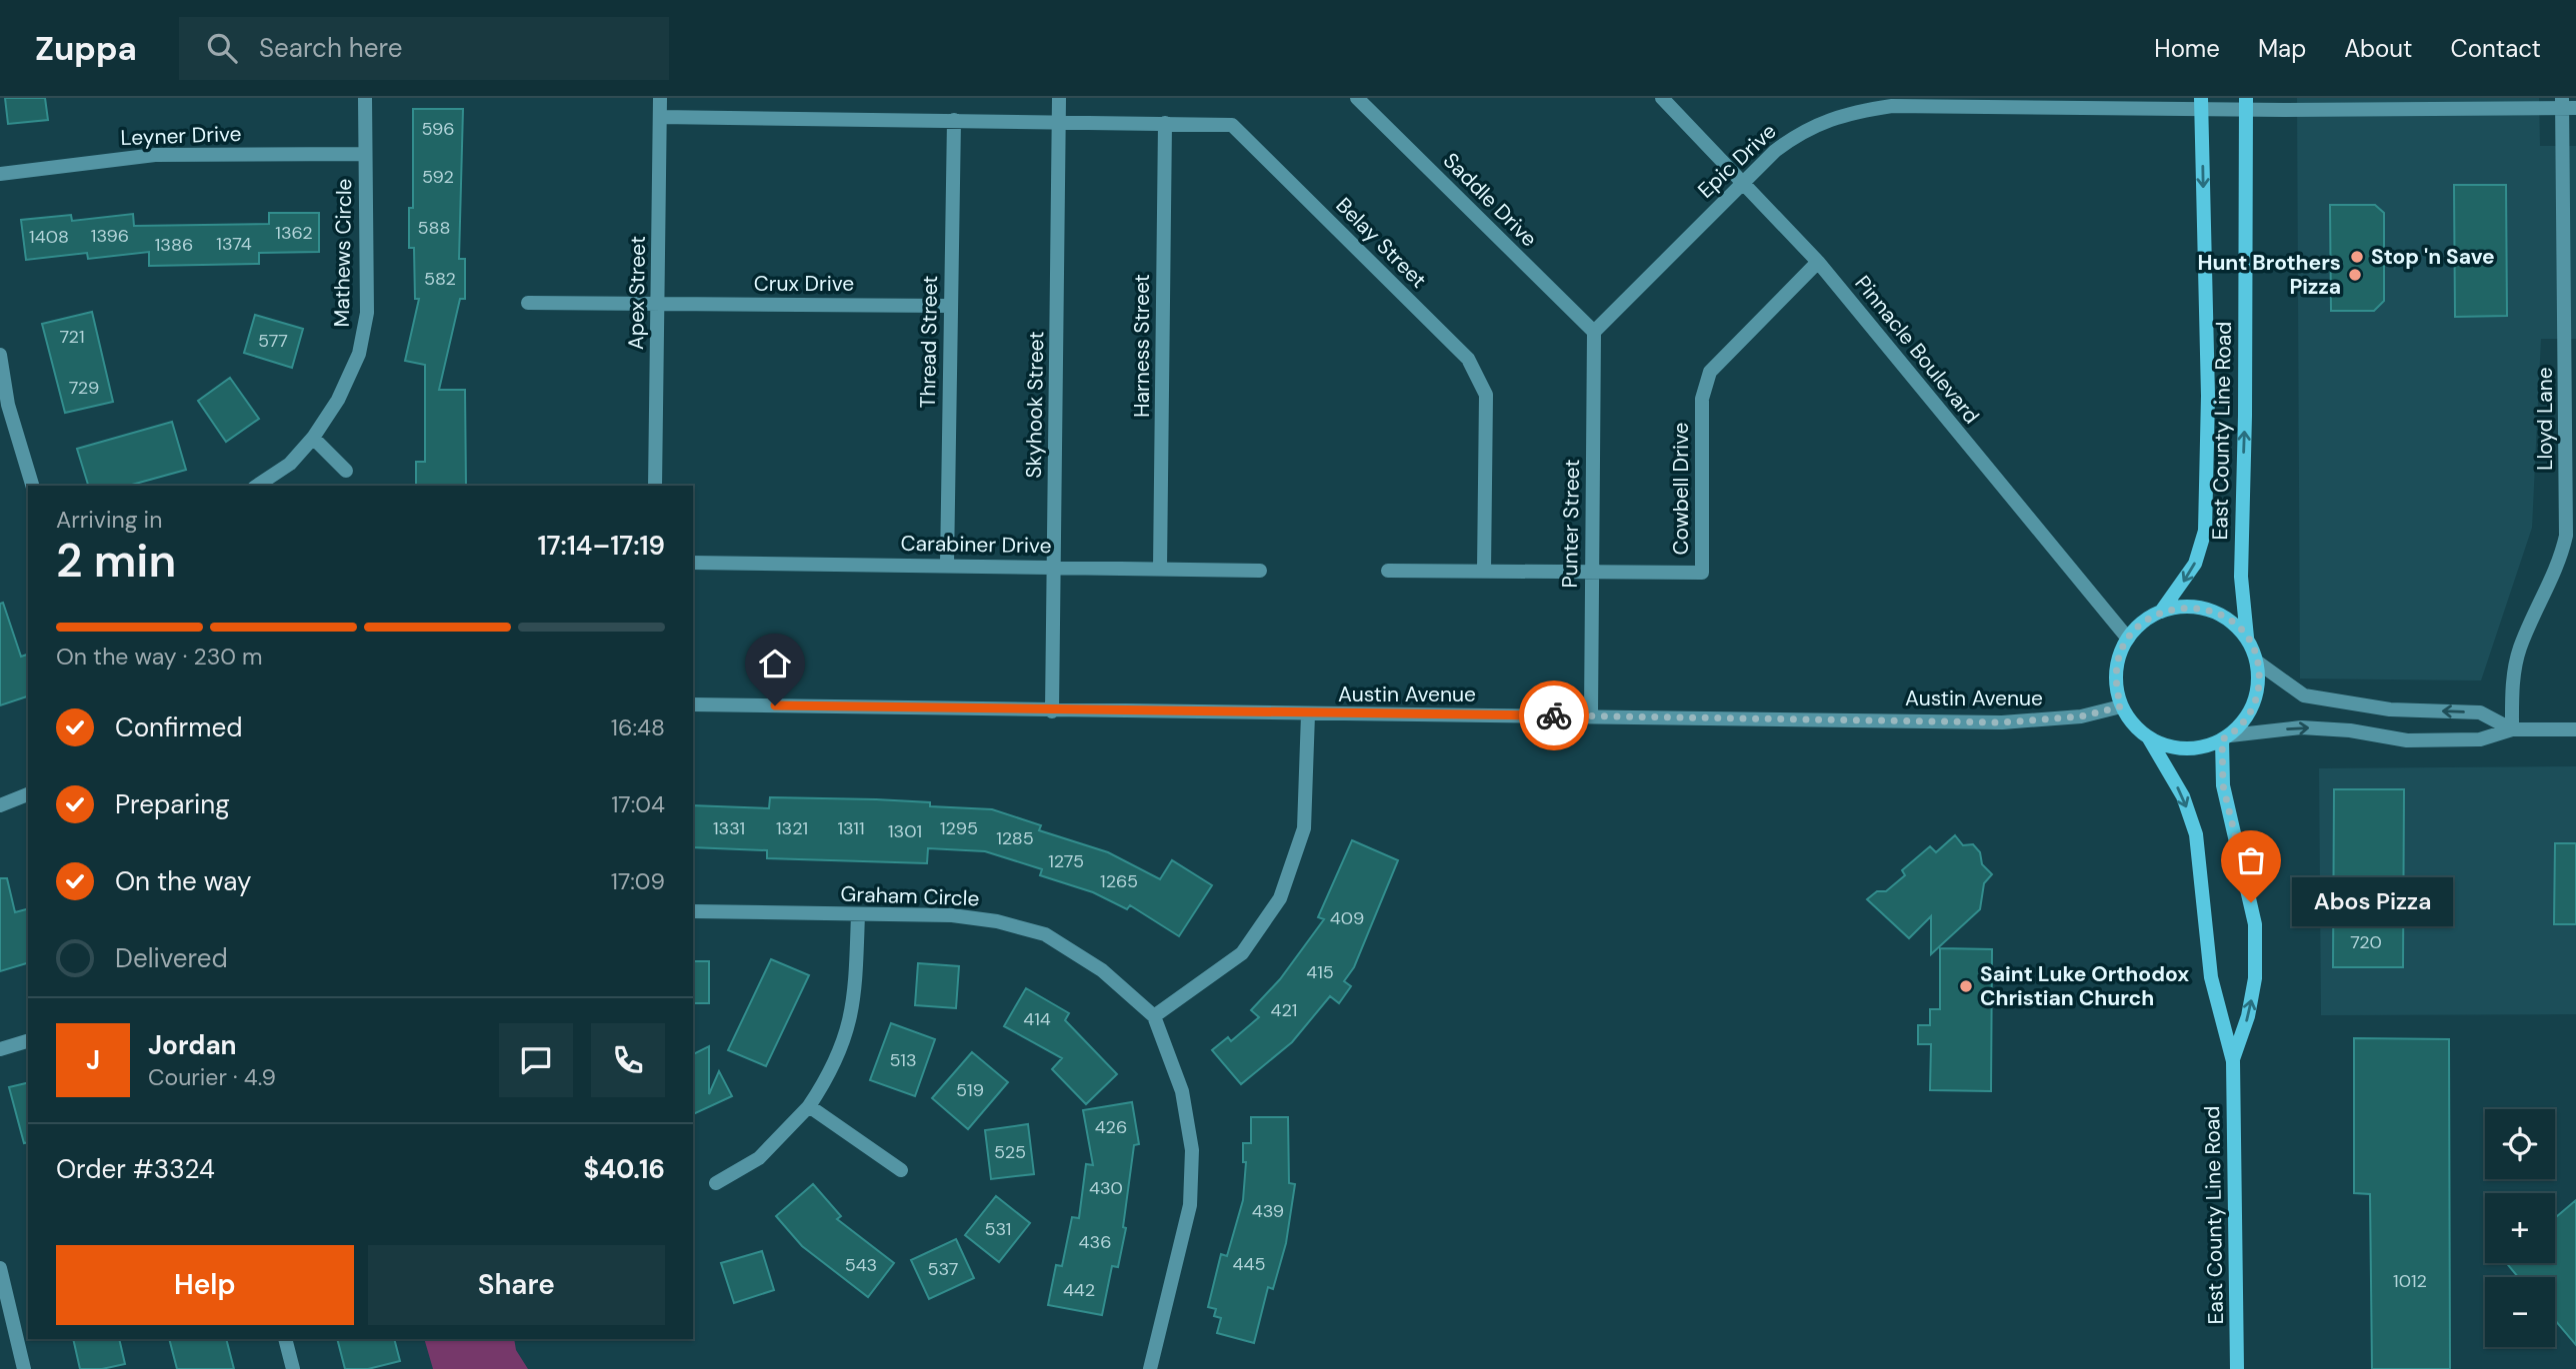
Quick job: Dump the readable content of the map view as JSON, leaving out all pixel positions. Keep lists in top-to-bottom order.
{
  "streets": {
    "main road": ["East County Line Road"],
    "street": [
      "Leyner Drive",
      "Epic Drive",
      "Saddle Drive",
      "Belay Street",
      "Mathews Circle",
      "Crux Drive",
      "Apex Street",
      "Thread Street",
      "Harness Street",
      "Pinnacle Boulevard",
      "Skyhook Street",
      "Lloyd Lane",
      "Cowbell Drive",
      "Punter Street",
      "Carabiner Drive",
      "Austin Avenue",
      "Graham Circle"
    ]
  },
  "crossings": [
    ["Leyner Drive", "Mathews Circle"],
    ["Epic Drive", "Saddle Drive"],
    ["Epic Drive", "Pinnacle Boulevard"],
    ["Epic Drive", "Lloyd Lane"],
    ["Epic Drive", "East County Line Road"],
    ["Epic Drive", "Punter Street"],
    ["Saddle Drive", "Punter Street"],
    ["Belay Street", "Apex Street"],
    ["Belay Street", "Thread Street"],
    ["Belay Street", "Harness Street"],
    ["Belay Street", "Skyhook Street"],
    ["Belay Street", "Cowbell Drive"],
    ["Crux Drive", "Apex Street"],
    ["Crux Drive", "Thread Street"],
    ["Thread Street", "Carabiner Drive"],
    ["Harness Street", "Carabiner Drive"],
    ["Pinnacle Boulevard", "East County Line Road"],
    ["Pinnacle Boulevard", "Cowbell Drive"],
    ["Pinnacle Boulevard", "Austin Avenue"],
    ["Skyhook Street", "Carabiner Drive"],
    ["Skyhook Street", "Austin Avenue"],
    ["East County Line Road", "Austin Avenue"],
    ["Cowbell Drive", "Punter Street"],
    ["Punter Street", "Austin Avenue"]
  ],
  "places": [
    "Stop 'n Save",
    "Hunt Brothers Pizza",
    "Abos Pizza",
    "Saint Luke Orthodox Christian Church"
  ],
  "house_numbers": [
    "596",
    "592",
    "588",
    "1362",
    "1396",
    "1408",
    "1374",
    "1386",
    "582",
    "721",
    "577",
    "729",
    "1331",
    "1321",
    "1311",
    "1295",
    "1301",
    "1285",
    "1275",
    "1265",
    "409",
    "720",
    "415",
    "421",
    "414",
    "513",
    "519",
    "426",
    "525",
    "430",
    "439",
    "531",
    "436",
    "445",
    "543",
    "537",
    "1012",
    "442"
  ],
  "page": {
    "header": "Zuppa",
    "search": "Search here",
    "nav": [
      "Home",
      "Map",
      "About",
      "Contact"
    ],
    "heading": ["2 min", "Arriving in", "17:14–17:19"],
    "panel": [
      "Jordan",
      "Courier · 4.9",
      "Order #3324",
      "$40.16"
    ],
    "bar": "On the way · 230 m",
    "list": [
      ["Confirmed", "16:48"],
      ["Preparing", "17:04"],
      ["On the way", "17:09"],
      "Delivered"
    ],
    "bubble": "Abos Pizza",
    "round": "J",
    "map_buttons": ["+", "−"],
    "buttons": ["Help", "Share"]
  }
}
